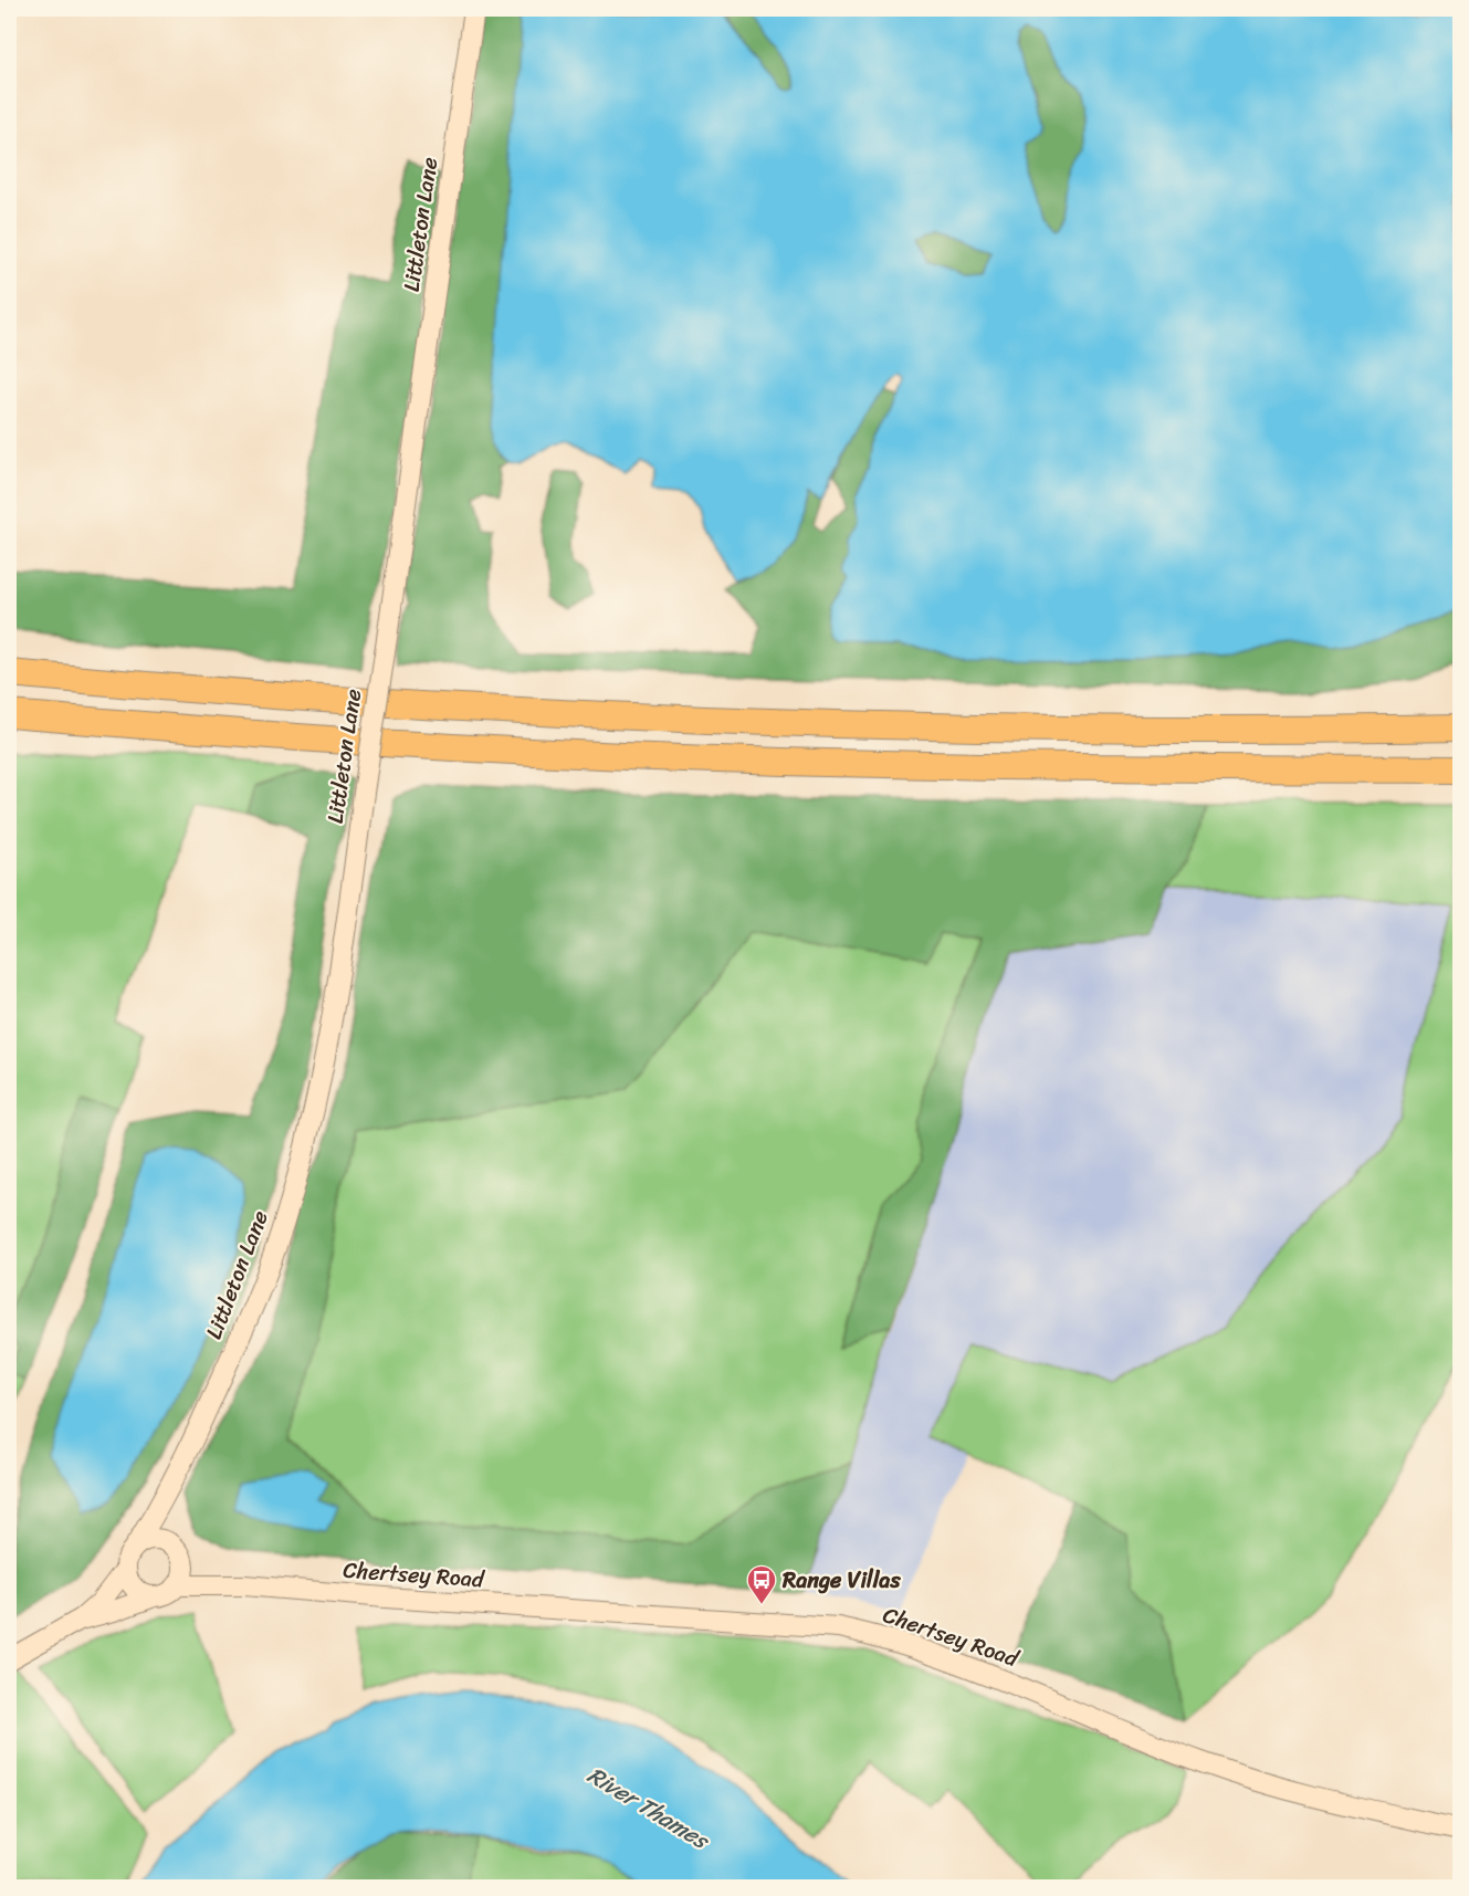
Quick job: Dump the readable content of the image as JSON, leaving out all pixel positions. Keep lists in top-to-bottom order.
{
  "streets": {
    "main road": ["Littleton Lane", "Chertsey Road"]
  },
  "water": ["River Thames"],
  "places": {
    "bus stop": ["Range Villas"]
  }
}
